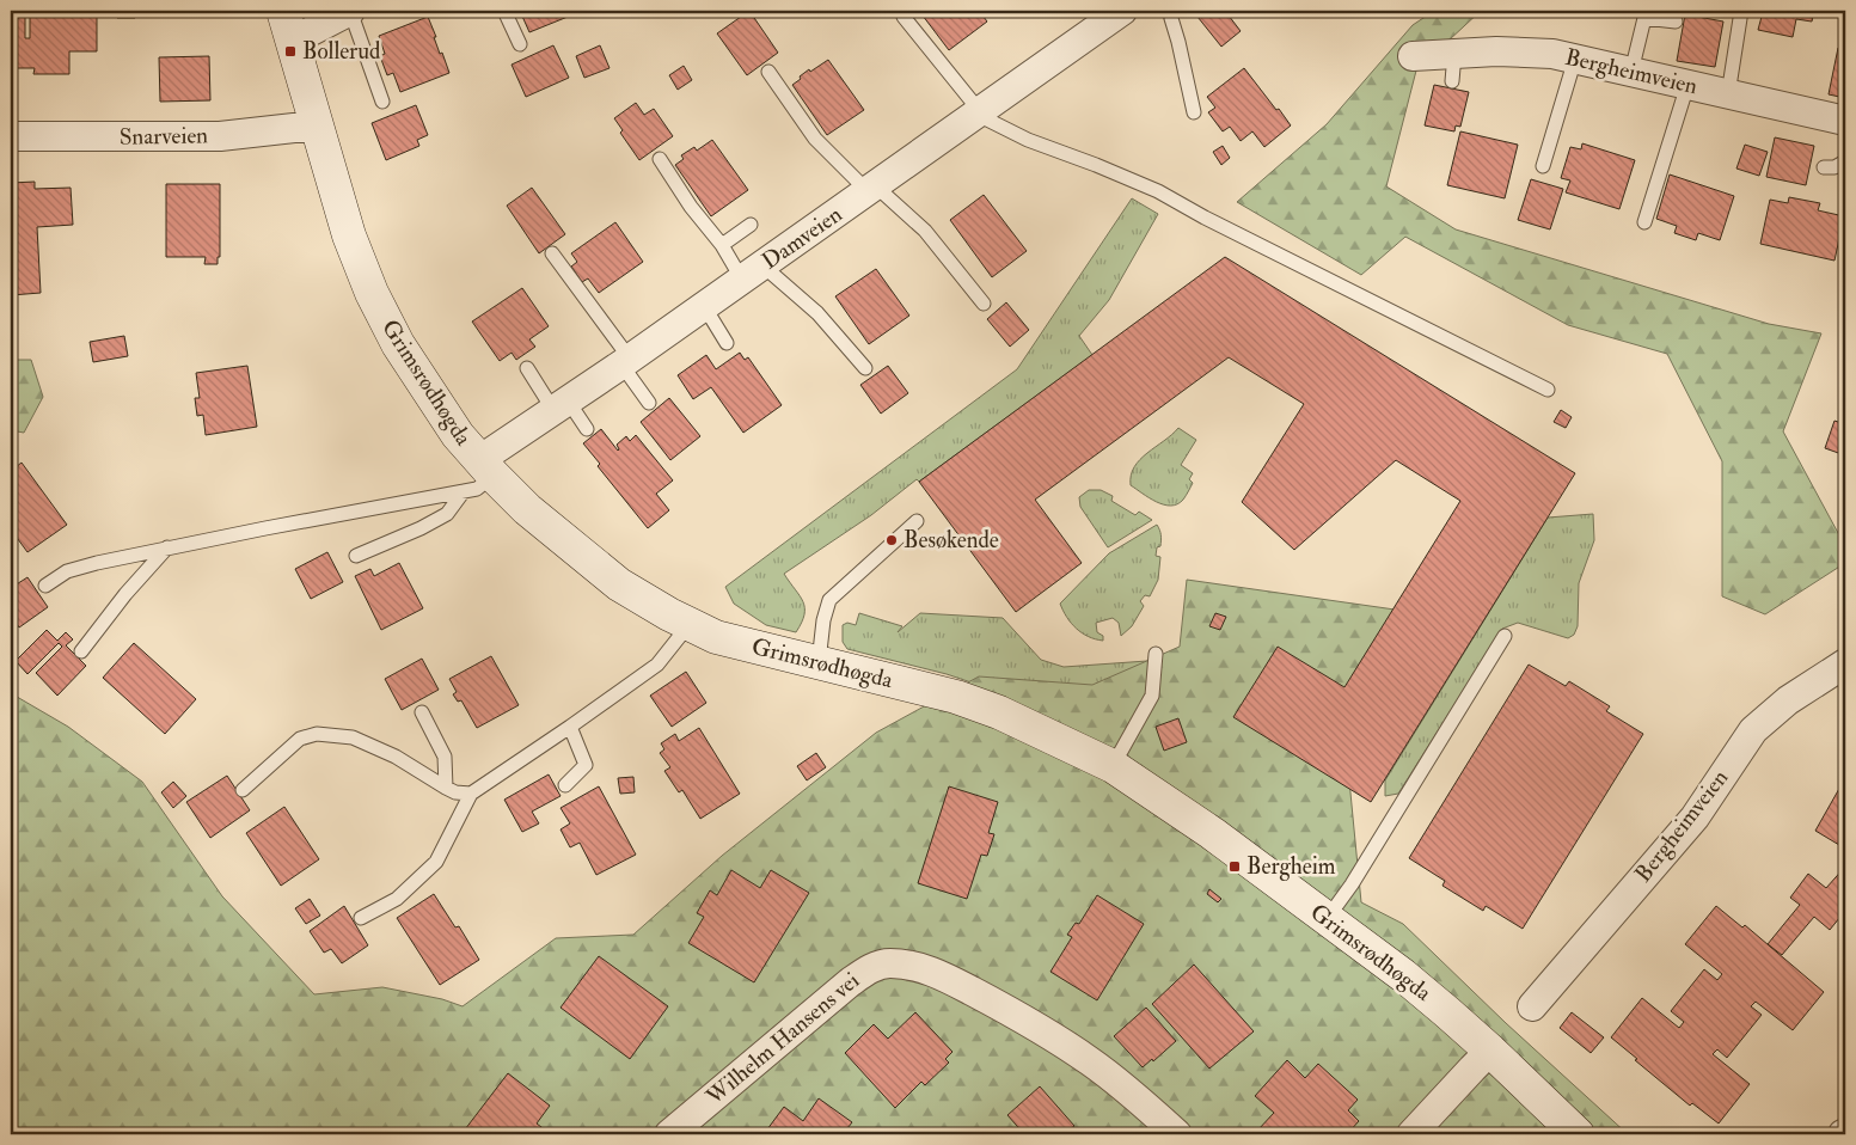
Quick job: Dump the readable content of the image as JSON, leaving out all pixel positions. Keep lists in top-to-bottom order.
{
  "streets": {
    "main road": ["Grimsrødhøgda"],
    "street": [
      "Bergheimveien",
      "Snarveien",
      "Damveien",
      "Wilhelm Hansens vei"
    ]
  },
  "crossings": [
    ["Snarveien", "Grimsrødhøgda"],
    ["Damveien", "Grimsrødhøgda"]
  ],
  "places": {
    "transit": ["Bollerud", "Bergheim"],
    "other": ["Besøkende"]
  }
}
